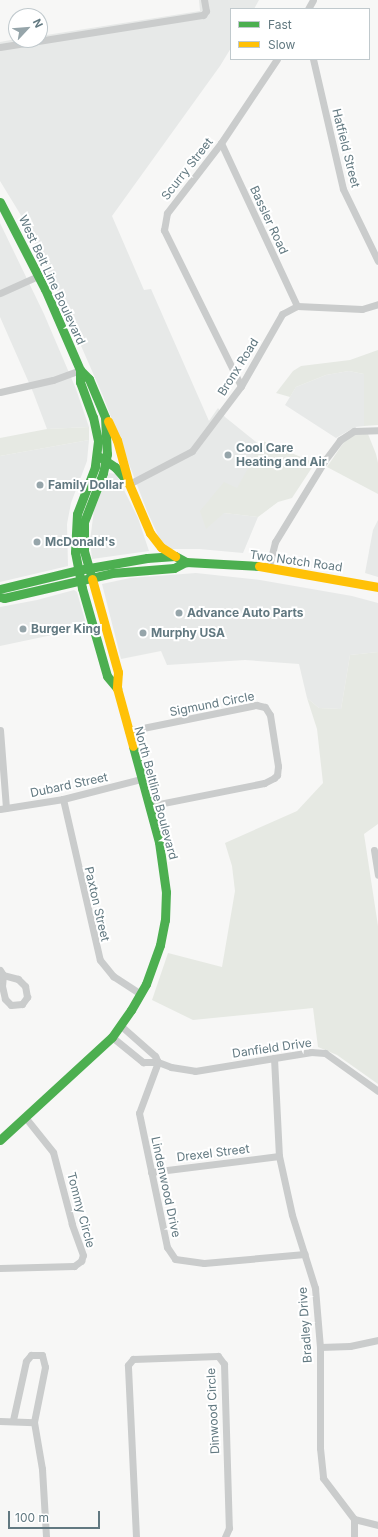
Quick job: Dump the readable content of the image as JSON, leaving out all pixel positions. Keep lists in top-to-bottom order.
{
  "streets": {
    "main road": ["West Belt Line Boulevard", "Two Notch Road", "North Beltline Boulevard"],
    "street": [
      "Hatfield Street",
      "Scurry Street",
      "Bassler Road",
      "Bronx Road",
      "Sigmund Circle",
      "Dubard Street",
      "Paxton Street",
      "Danfield Drive",
      "Drexel Street",
      "Lindenwood Drive",
      "Tommy Circle",
      "Bradley Drive",
      "Dinwood Circle"
    ]
  },
  "crossings": [
    ["Scurry Street", "Bassler Road"],
    ["Scurry Street", "Bronx Road"],
    ["Bassler Road", "Bronx Road"],
    ["West Belt Line Boulevard", "Two Notch Road"],
    ["West Belt Line Boulevard", "North Beltline Boulevard"],
    ["Two Notch Road", "North Beltline Boulevard"],
    ["Sigmund Circle", "North Beltline Boulevard"],
    ["Dubard Street", "North Beltline Boulevard"],
    ["Dubard Street", "Paxton Street"],
    ["North Beltline Boulevard", "Paxton Street"],
    ["North Beltline Boulevard", "Danfield Drive"],
    ["North Beltline Boulevard", "Tommy Circle"],
    ["Danfield Drive", "Lindenwood Drive"],
    ["Danfield Drive", "Bradley Drive"],
    ["Drexel Street", "Lindenwood Drive"],
    ["Drexel Street", "Bradley Drive"],
    ["Lindenwood Drive", "Bradley Drive"]
  ],
  "places": [
    "Cool Care Heating and Air",
    "Family Dollar",
    "McDonald's",
    "Advance Auto Parts",
    "Burger King",
    "Murphy USA"
  ],
  "legend": ["Fast", "Slow"],
  "scale_bar": "100 m",
  "north": "top right"
}
